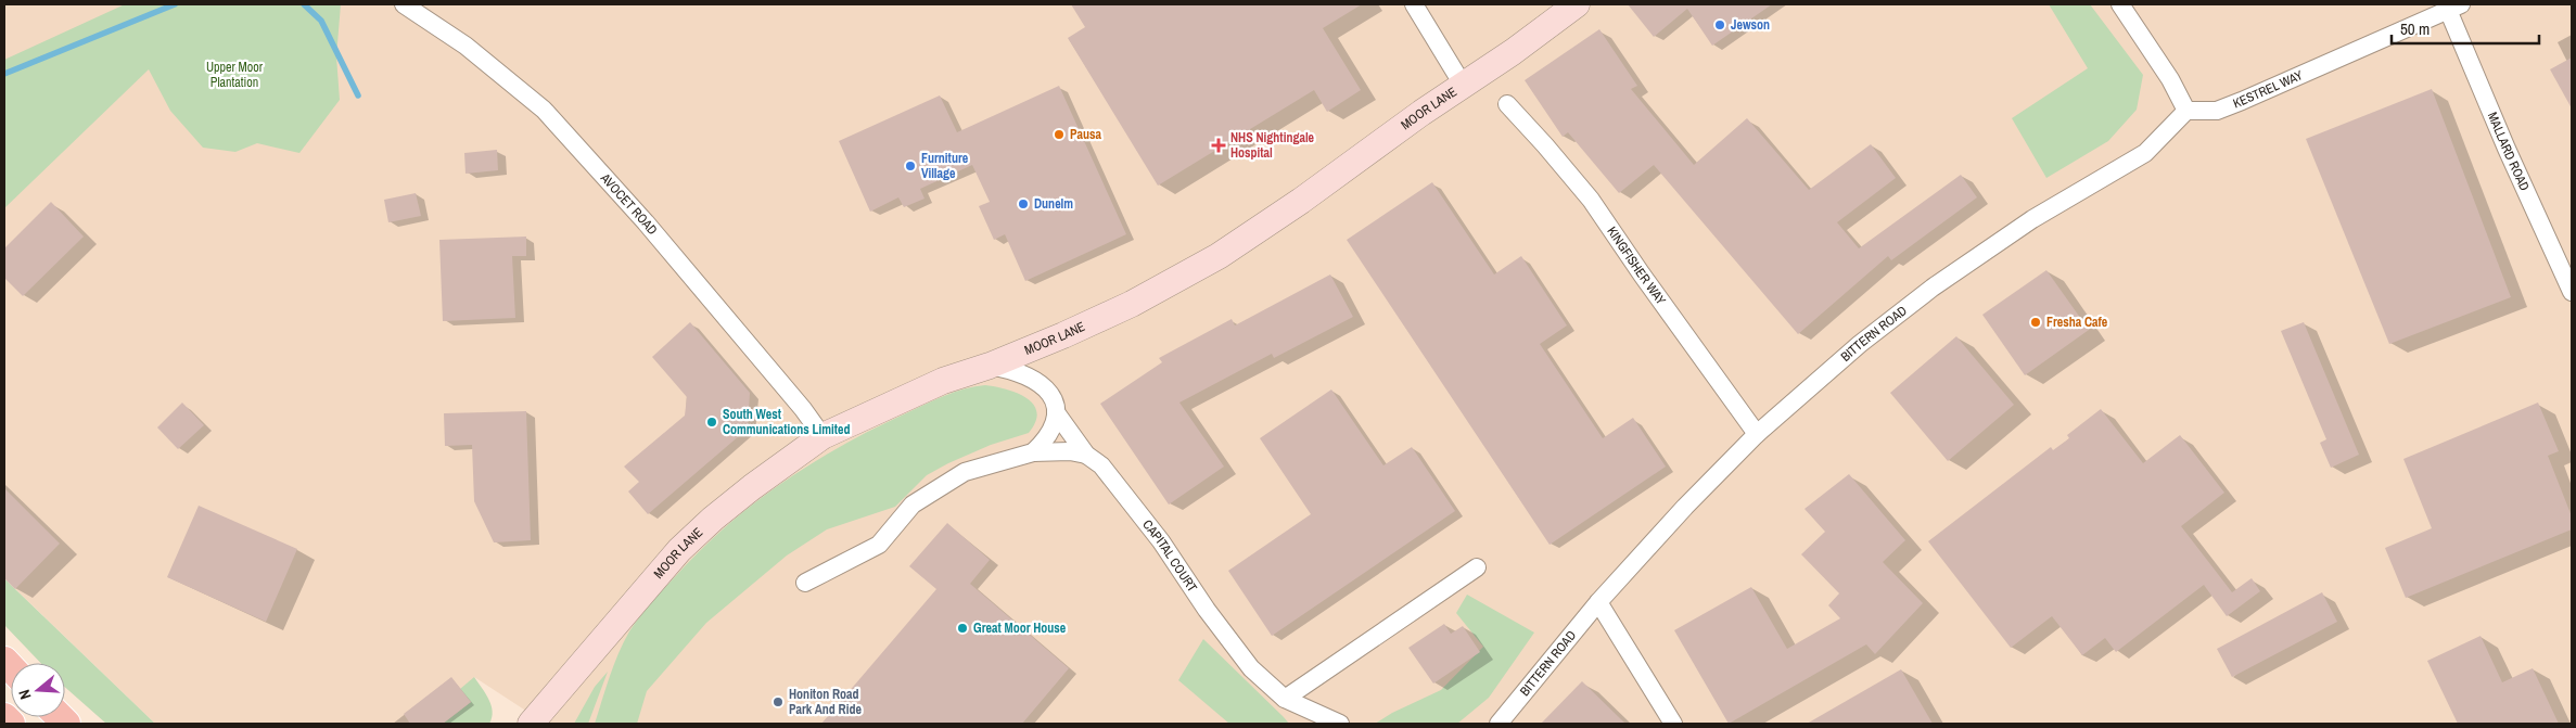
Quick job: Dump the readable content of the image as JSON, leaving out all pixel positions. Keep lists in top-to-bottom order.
{
  "streets": {
    "main road": ["MOOR LANE"],
    "street": [
      "KESTREL WAY",
      "MALLARD ROAD",
      "AVOCET ROAD",
      "KINGFISHER WAY",
      "BITTERN ROAD",
      "CAPITAL COURT"
    ]
  },
  "crossings": [
    ["KESTREL WAY", "MALLARD ROAD"],
    ["KESTREL WAY", "BITTERN ROAD"],
    ["MOOR LANE", "AVOCET ROAD"],
    ["MOOR LANE", "CAPITAL COURT"],
    ["KINGFISHER WAY", "BITTERN ROAD"]
  ],
  "parks": ["Upper Moor Plantation"],
  "places": {
    "other": [
      "Jewson",
      "Pausa",
      "Furniture Village",
      "Dunelm",
      "Fresha Cafe",
      "South West Communications Limited",
      "Great Moor House",
      "Honiton Road Park And Ride"
    ],
    "health": ["NHS Nightingale Hospital"]
  },
  "scale_bar": "50 m",
  "north": "left"
}
